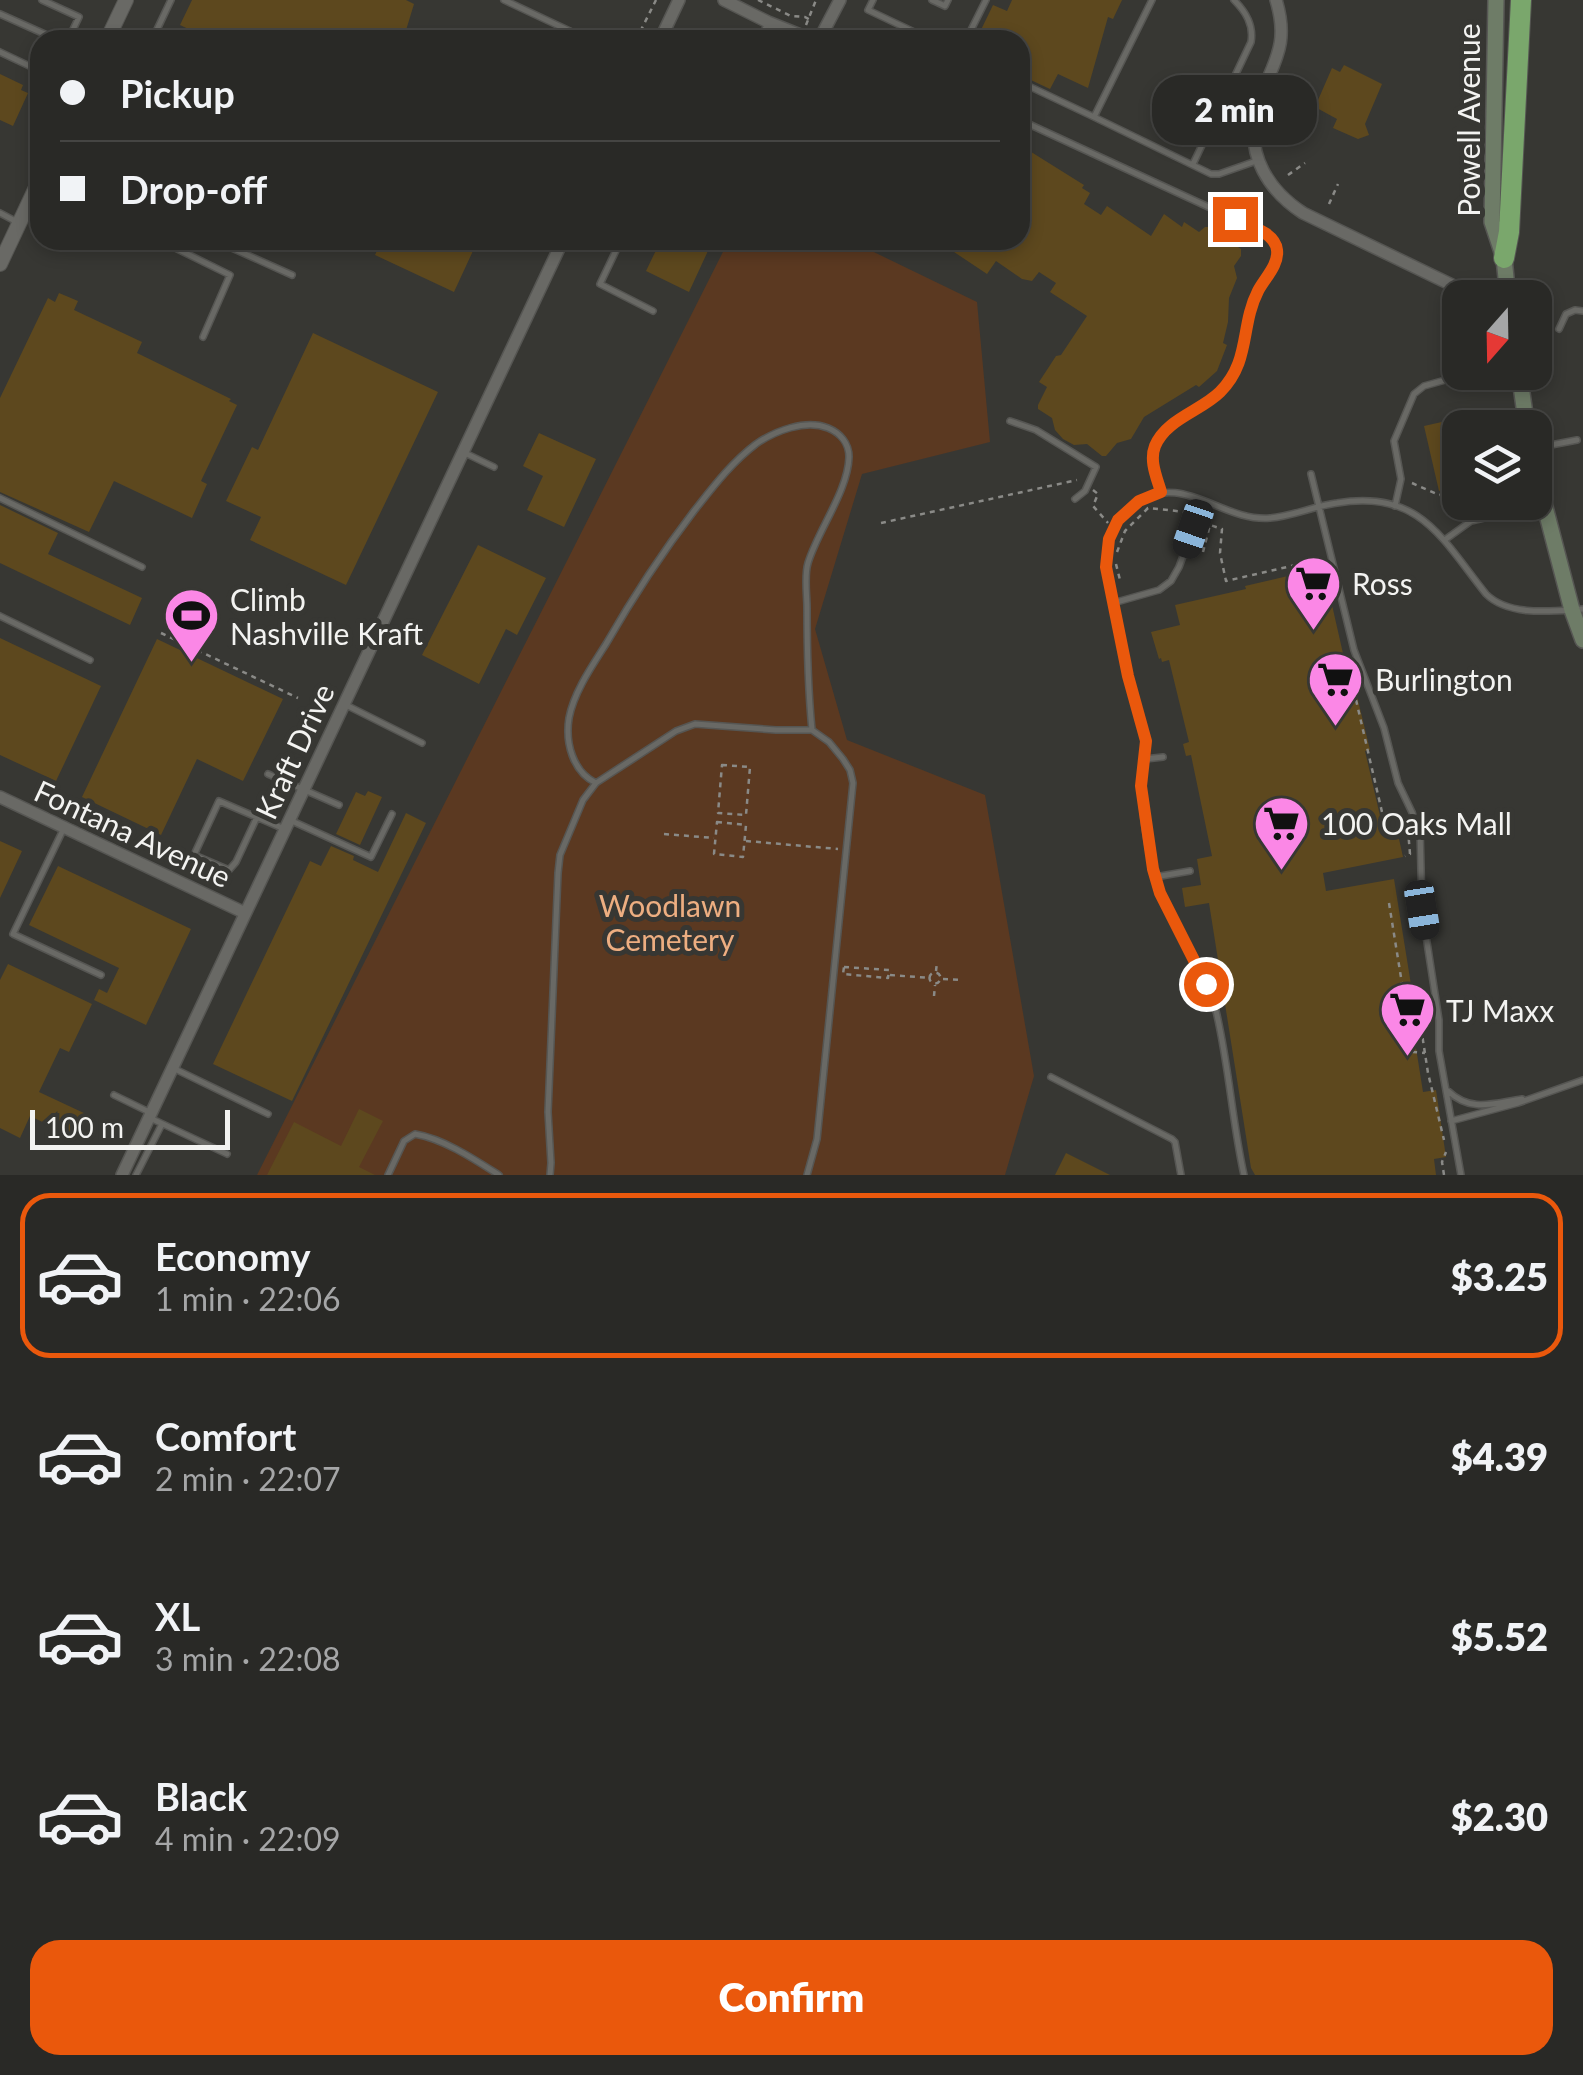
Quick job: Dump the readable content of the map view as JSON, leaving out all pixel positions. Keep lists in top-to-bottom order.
{
  "streets": {
    "main road": ["Powell Avenue"],
    "street": ["Kraft Drive", "Fontana Avenue"]
  },
  "crossings": [
    ["Kraft Drive", "Fontana Avenue"]
  ],
  "parks": ["Woodlawn Cemetery"],
  "places": {
    "supermarket": [
      "Ross",
      "Burlington",
      "100 Oaks Mall",
      "TJ Maxx"
    ],
    "sports": ["Climb Nashville Kraft"]
  },
  "scale_bar": "100 m",
  "north": "bottom",
  "page": {
    "banner": ["Pickup", "Drop-off"],
    "bubble": "2 min",
    "scale": "100 m",
    "list": [
      {
        "name": "Economy",
        "note": "1 min · 22:06",
        "value": "$3.25"
      },
      {
        "name": "Comfort",
        "note": "2 min · 22:07",
        "value": "$4.39"
      },
      {
        "name": "XL",
        "note": "3 min · 22:08",
        "value": "$5.52"
      },
      {
        "name": "Black",
        "note": "4 min · 22:09",
        "value": "$2.30"
      }
    ],
    "buttons": "Confirm"
  }
}
